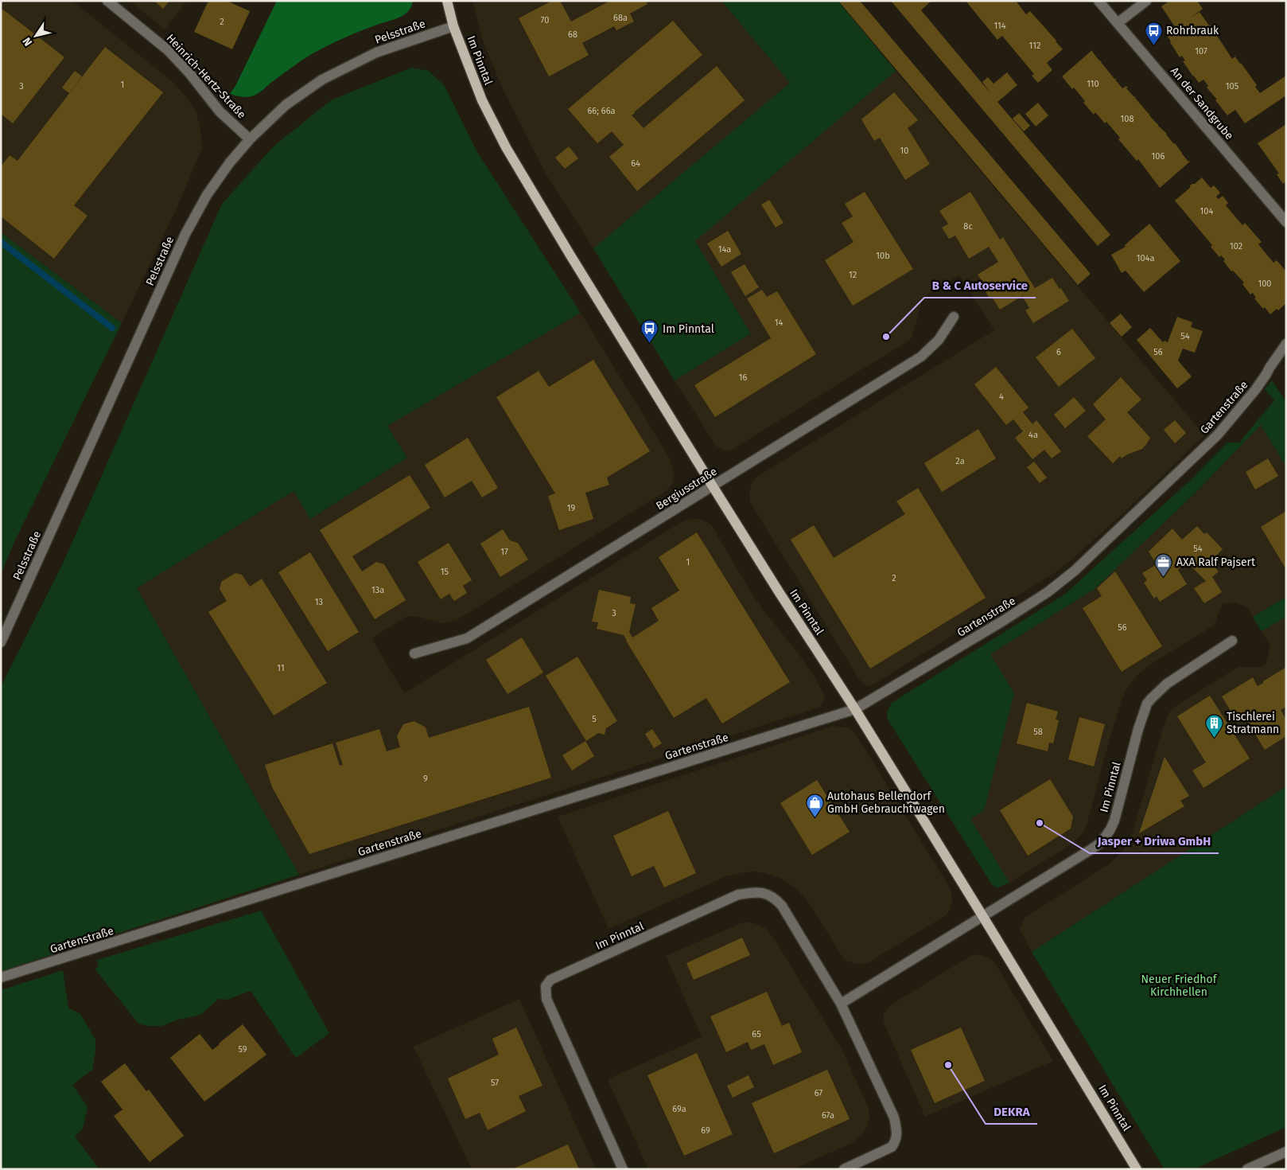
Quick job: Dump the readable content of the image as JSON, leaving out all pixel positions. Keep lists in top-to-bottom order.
{
  "streets": {
    "main road": ["Im Pinntal"],
    "street": [
      "Pelsstraße",
      "Heinrich-Hertz-Straße",
      "An der Sandgrube",
      "Gartenstraße",
      "Bergiusstraße"
    ]
  },
  "crossings": [
    ["Pelsstraße", "Im Pinntal"],
    ["Pelsstraße", "Heinrich-Hertz-Straße"],
    ["Im Pinntal", "Gartenstraße"],
    ["Im Pinntal", "Bergiusstraße"]
  ],
  "parks": ["Neuer Friedhof Kirchhellen"],
  "places": {
    "bus stop": ["Rohrbrauk", "Im Pinntal"],
    "other": ["B & C Autoservice", "Jasper + Driwa GmbH", "DEKRA"],
    "office": ["AXA Ralf Pajsert"],
    "building": ["Tischlerei Stratmann"],
    "shop": ["Autohaus Bellendorf GmbH Gebrauchtwagen"]
  },
  "house_numbers": [
    "68a",
    "70",
    "2",
    "114",
    "68",
    "112",
    "107",
    "110",
    "1",
    "3",
    "105",
    "66; 66a",
    "108",
    "10",
    "106",
    "64",
    "104",
    "8c",
    "102",
    "14a",
    "10b",
    "104a",
    "12",
    "100",
    "14",
    "54",
    "6",
    "56",
    "16",
    "4",
    "4a",
    "2a",
    "19",
    "54",
    "17",
    "1",
    "15",
    "2",
    "13a",
    "13",
    "3",
    "56",
    "11",
    "5",
    "58",
    "9",
    "65",
    "59",
    "57",
    "67",
    "69a",
    "67a",
    "69"
  ],
  "north": "bottom left"
}
